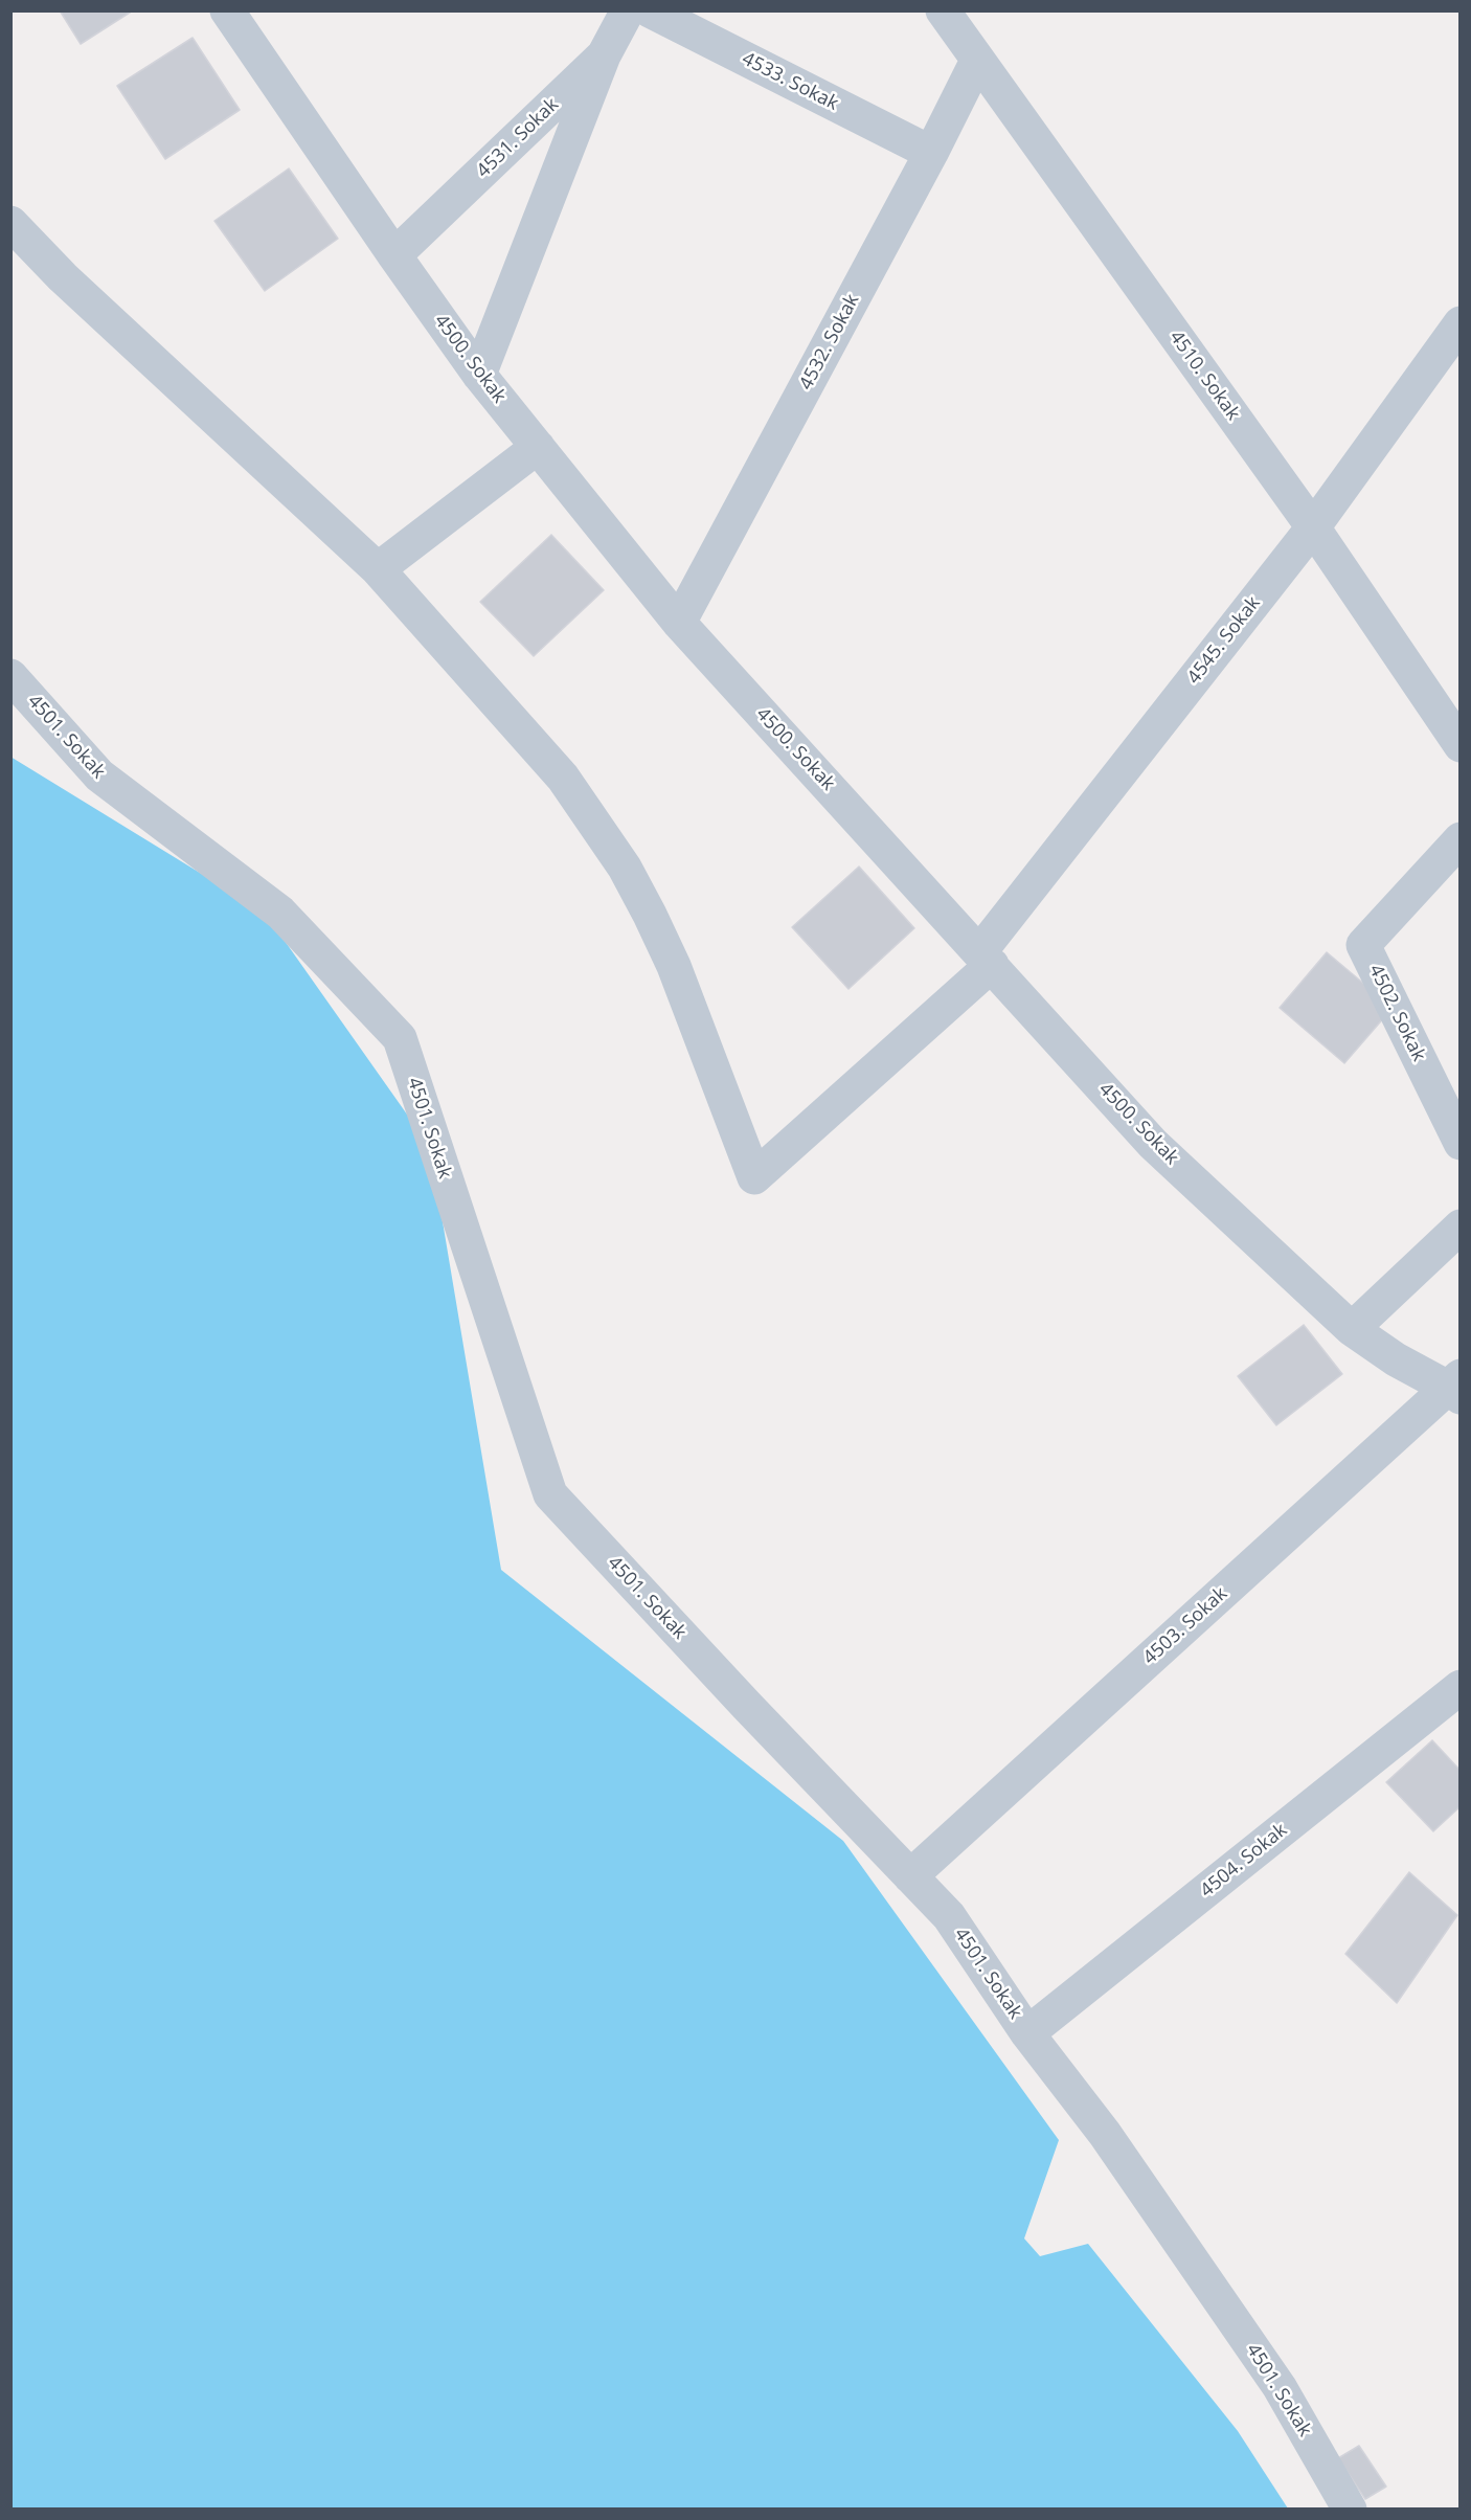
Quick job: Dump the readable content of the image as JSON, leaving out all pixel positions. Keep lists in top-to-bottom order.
{
  "streets": {
    "street": [
      "4533. Sokak",
      "4531. Sokak",
      "4532. Sokak",
      "4500. Sokak",
      "4510. Sokak",
      "4545. Sokak",
      "4501. Sokak",
      "4502. Sokak",
      "4503. Sokak",
      "4504. Sokak"
    ]
  },
  "crossings": [
    ["4533. Sokak", "4532. Sokak"],
    ["4531. Sokak", "4500. Sokak"],
    ["4532. Sokak", "4500. Sokak"],
    ["4532. Sokak", "4510. Sokak"],
    ["4500. Sokak", "4545. Sokak"],
    ["4500. Sokak", "4503. Sokak"],
    ["4510. Sokak", "4545. Sokak"],
    ["4501. Sokak", "4503. Sokak"],
    ["4501. Sokak", "4504. Sokak"]
  ]
}
